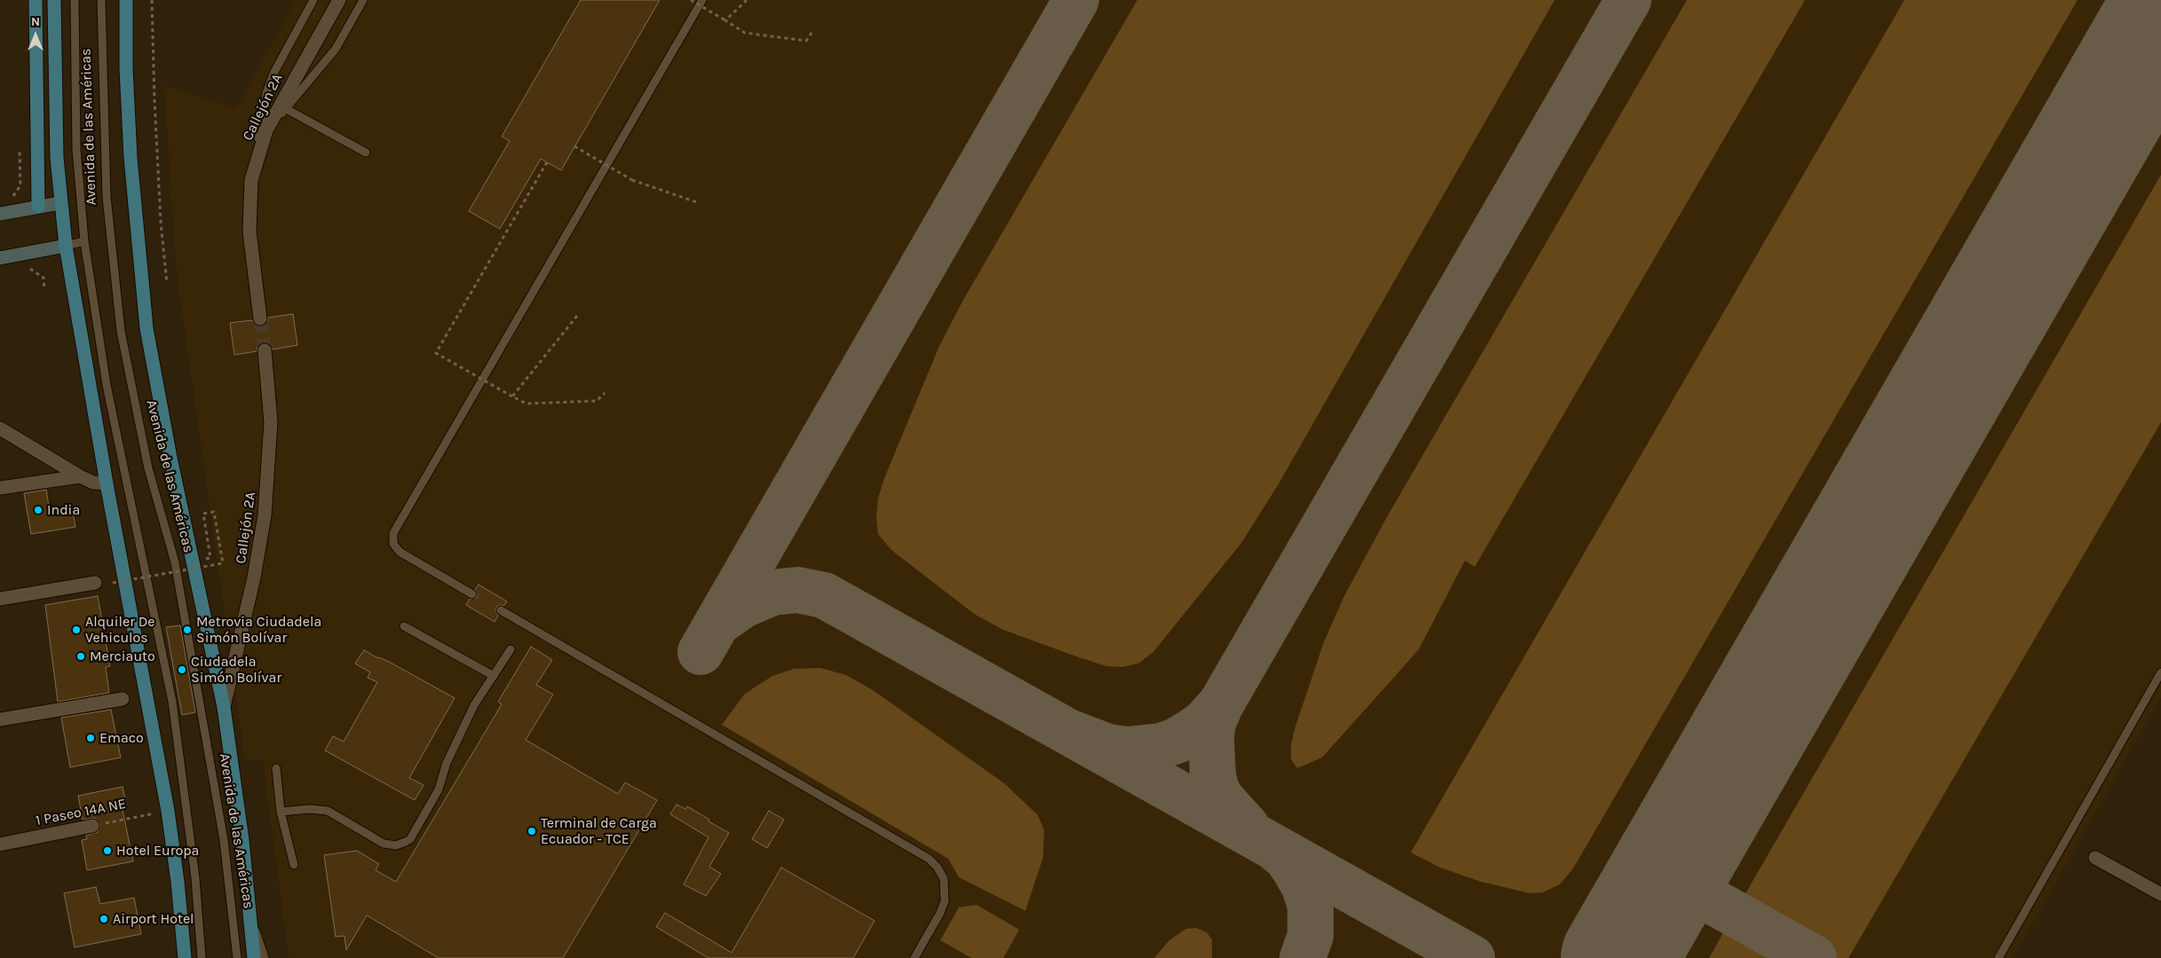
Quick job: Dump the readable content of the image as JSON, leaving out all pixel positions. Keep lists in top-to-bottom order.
{
  "streets": {
    "main road": ["Avenida de las Américas"],
    "street": ["Callejón 2A", "1 Paseo 14A NE"]
  },
  "crossings": [
    ["Callejón 2A", "Avenida de las Américas"]
  ],
  "places": [
    "India",
    "Alquiler De Vehiculos",
    "Metrovia Ciudadela Simón Bolívar",
    "Merciauto",
    "Ciudadela Simón Bolívar",
    "Emaco",
    "Terminal de Carga Ecuador - TCE",
    "Hotel Europa",
    "Airport Hotel"
  ],
  "north": "top"
}
